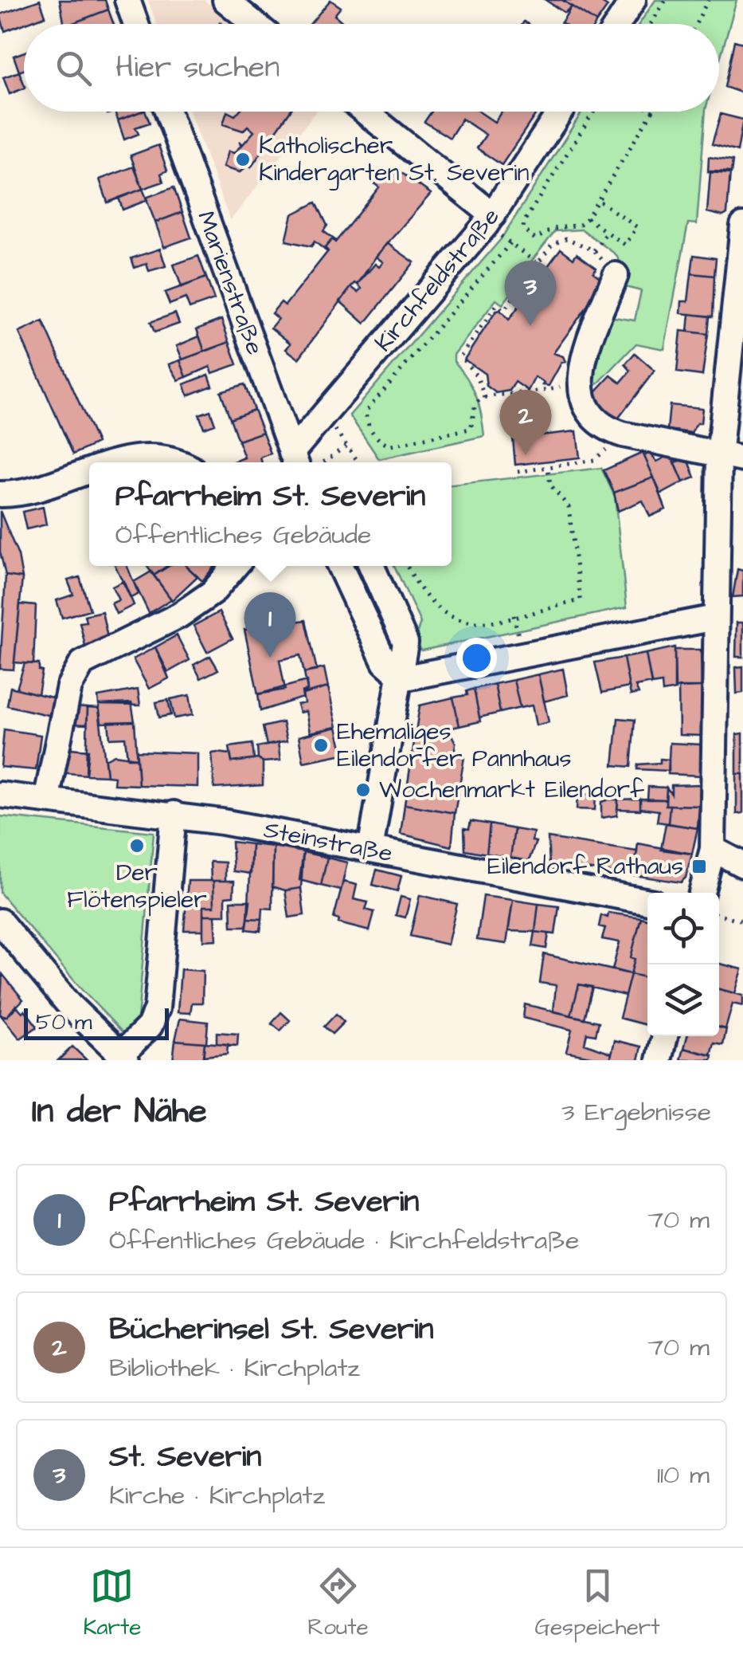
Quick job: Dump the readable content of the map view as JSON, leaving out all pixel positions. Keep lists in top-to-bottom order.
{
  "streets": {
    "street": ["Kirchfeldstraße", "Marienstraße", "Steinstraße"]
  },
  "crossings": [
    ["Kirchfeldstraße", "Marienstraße"]
  ],
  "places": {
    "other": [
      "Katholischer Kindergarten St. Severin",
      "Ehemaliges Eilendorfer Pannhaus",
      "Wochenmarkt Eilendorf",
      "Der Flötenspieler"
    ],
    "transit": ["Eilendorf Rathaus"]
  },
  "scale_bar": "50 m",
  "page": {
    "search": "Hier suchen",
    "pins": ["3", "2", "1"],
    "popup": ["Pfarrheim St. Severin", "Öffentliches Gebäude"],
    "scale": "50 m",
    "heading": ["In der Nähe", "3 Ergebnisse"],
    "list": [
      {
        "mark": "1",
        "name": "Pfarrheim St. Severin",
        "note": "Öffentliches Gebäude · Kirchfeldstraße",
        "value": "70 m"
      },
      {
        "mark": "2",
        "name": "Bücherinsel St. Severin",
        "note": "Bibliothek · Kirchplatz",
        "value": "70 m"
      },
      {
        "mark": "3",
        "name": "St. Severin",
        "note": "Kirche · Kirchplatz",
        "value": "110 m"
      }
    ],
    "nav": ["Karte", "Route", "Gespeichert"]
  }
}
